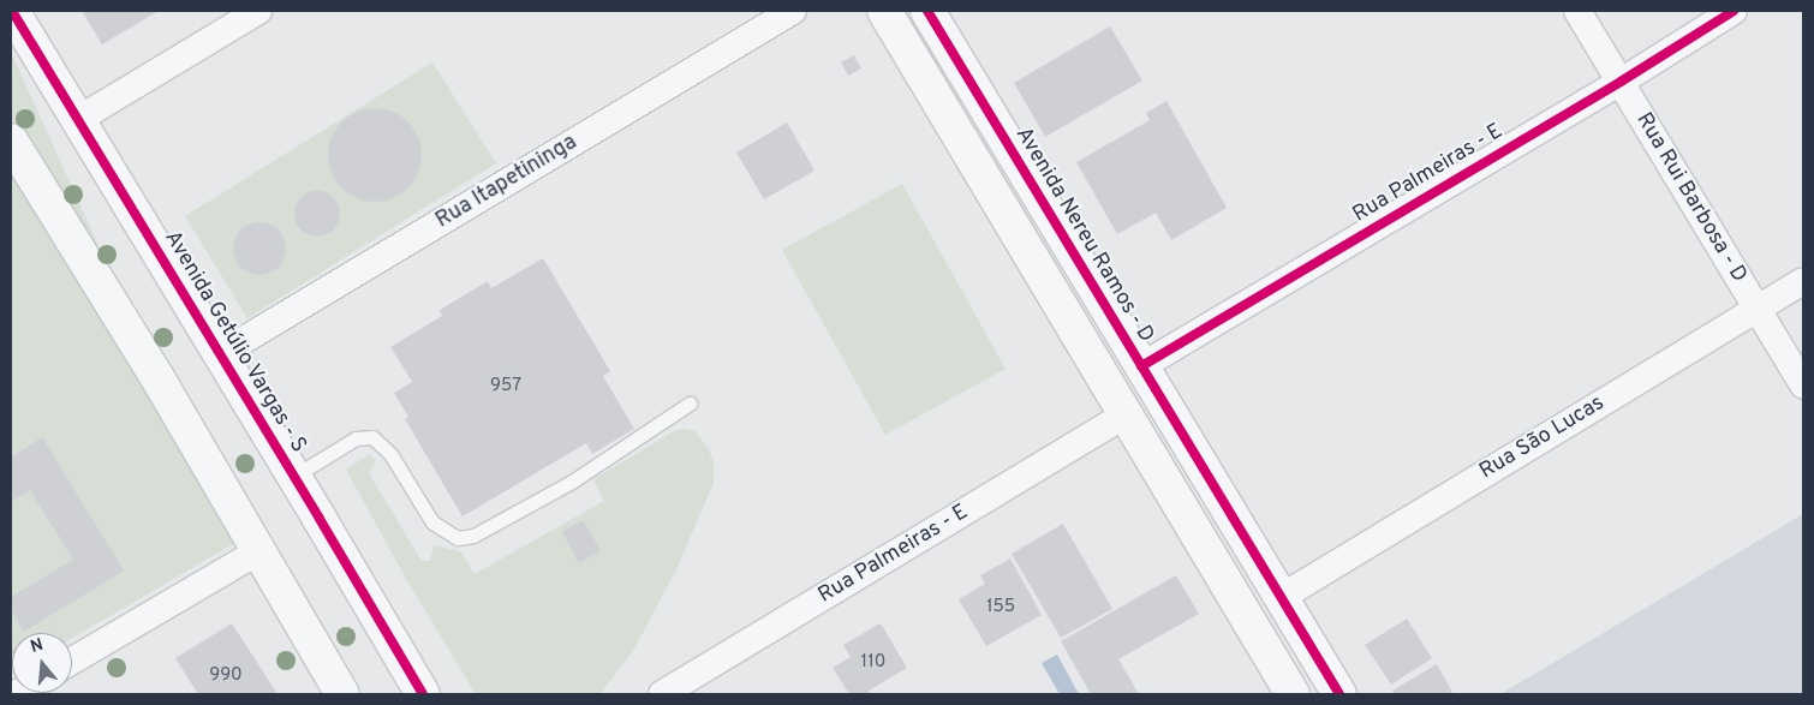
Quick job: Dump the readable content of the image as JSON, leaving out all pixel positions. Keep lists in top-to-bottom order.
{
  "streets": {
    "street": [
      "Rua Palmeiras - E",
      "Rua Itapetininga",
      "Rua Rui Barbosa - D",
      "Avenida Nereu Ramos - D",
      "Avenida Getúlio Vargas - S",
      "Rua São Lucas"
    ]
  },
  "crossings": [
    ["Rua Palmeiras - E", "Rua Rui Barbosa - D"],
    ["Rua Palmeiras - E", "Avenida Nereu Ramos - D"],
    ["Rua Itapetininga", "Avenida Getúlio Vargas - S"],
    ["Rua Rui Barbosa - D", "Rua São Lucas"],
    ["Avenida Nereu Ramos - D", "Rua São Lucas"]
  ],
  "house_numbers": [
    "957",
    "155",
    "110",
    "990"
  ],
  "north": "top"
}
